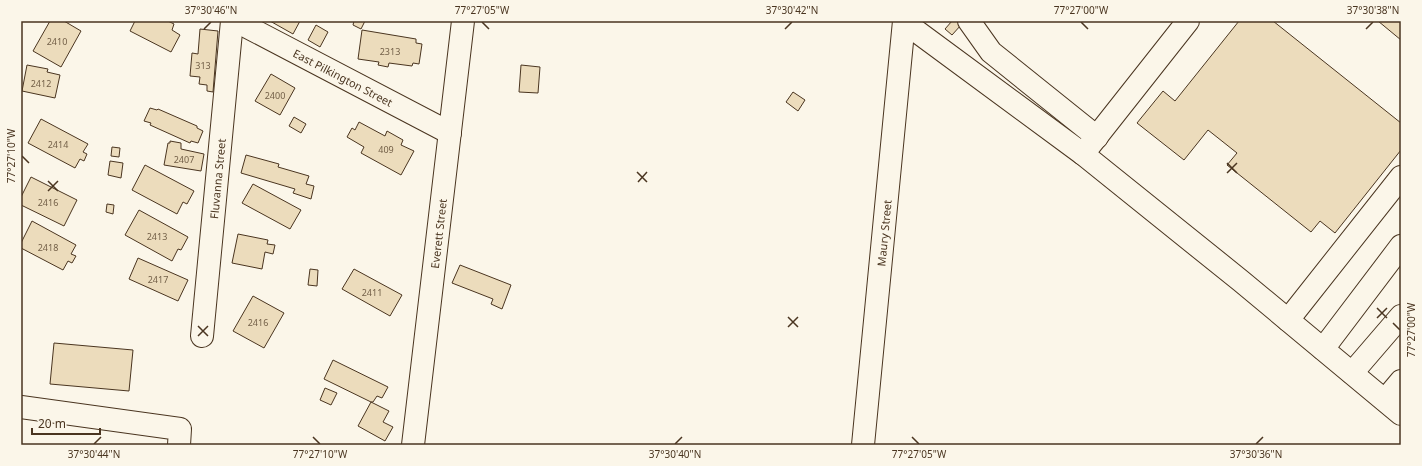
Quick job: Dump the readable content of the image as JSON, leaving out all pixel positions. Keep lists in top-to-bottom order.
{
  "streets": {
    "street": [
      "East Pilkington Street",
      "Fluvanna Street",
      "Everett Street",
      "Maury Street"
    ]
  },
  "crossings": [
    ["East Pilkington Street", "Everett Street"]
  ],
  "house_numbers": [
    "2410",
    "2313",
    "313",
    "2412",
    "2400",
    "2414",
    "409",
    "2407",
    "2416",
    "2413",
    "2418",
    "2417",
    "2411",
    "2416"
  ],
  "scale_bar": "20 m",
  "coordinates": [
    "37°30'46\"N",
    "77°27'05\"W",
    "37°30'42\"N",
    "77°27'00\"W",
    "37°30'38\"N",
    "77°27'10\"W",
    "37°30'44\"N",
    "37°30'40\"N",
    "37°30'36\"N"
  ]
}
